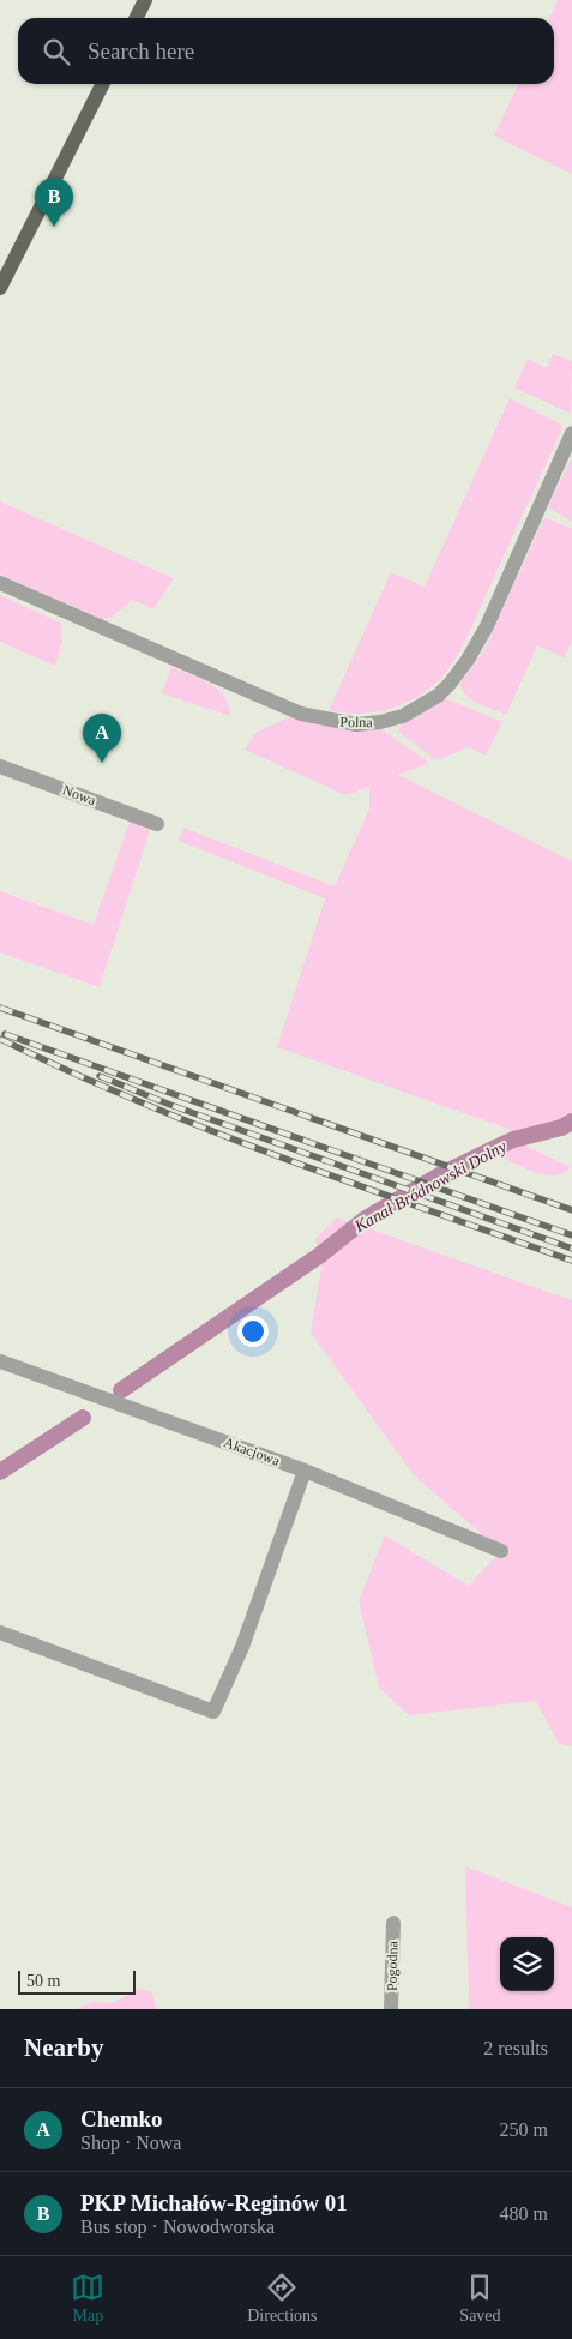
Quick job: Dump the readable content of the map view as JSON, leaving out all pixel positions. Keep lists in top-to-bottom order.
{
  "streets": {
    "street": [
      "Polna",
      "Nowa",
      "Akacjowa",
      "Pogodna"
    ]
  },
  "water": ["Kanał Bródnowski Dolny"],
  "scale_bar": "50 m",
  "page": {
    "search": "Search here",
    "pins": ["B", "A"],
    "scale": "50 m",
    "heading": ["Nearby", "2 results"],
    "list": [
      {
        "mark": "A",
        "name": "Chemko",
        "note": "Shop · Nowa",
        "value": "250 m"
      },
      {
        "mark": "B",
        "name": "PKP Michałów-Reginów 01",
        "note": "Bus stop · Nowodworska",
        "value": "480 m"
      }
    ],
    "nav": ["Map", "Directions", "Saved"]
  }
}
